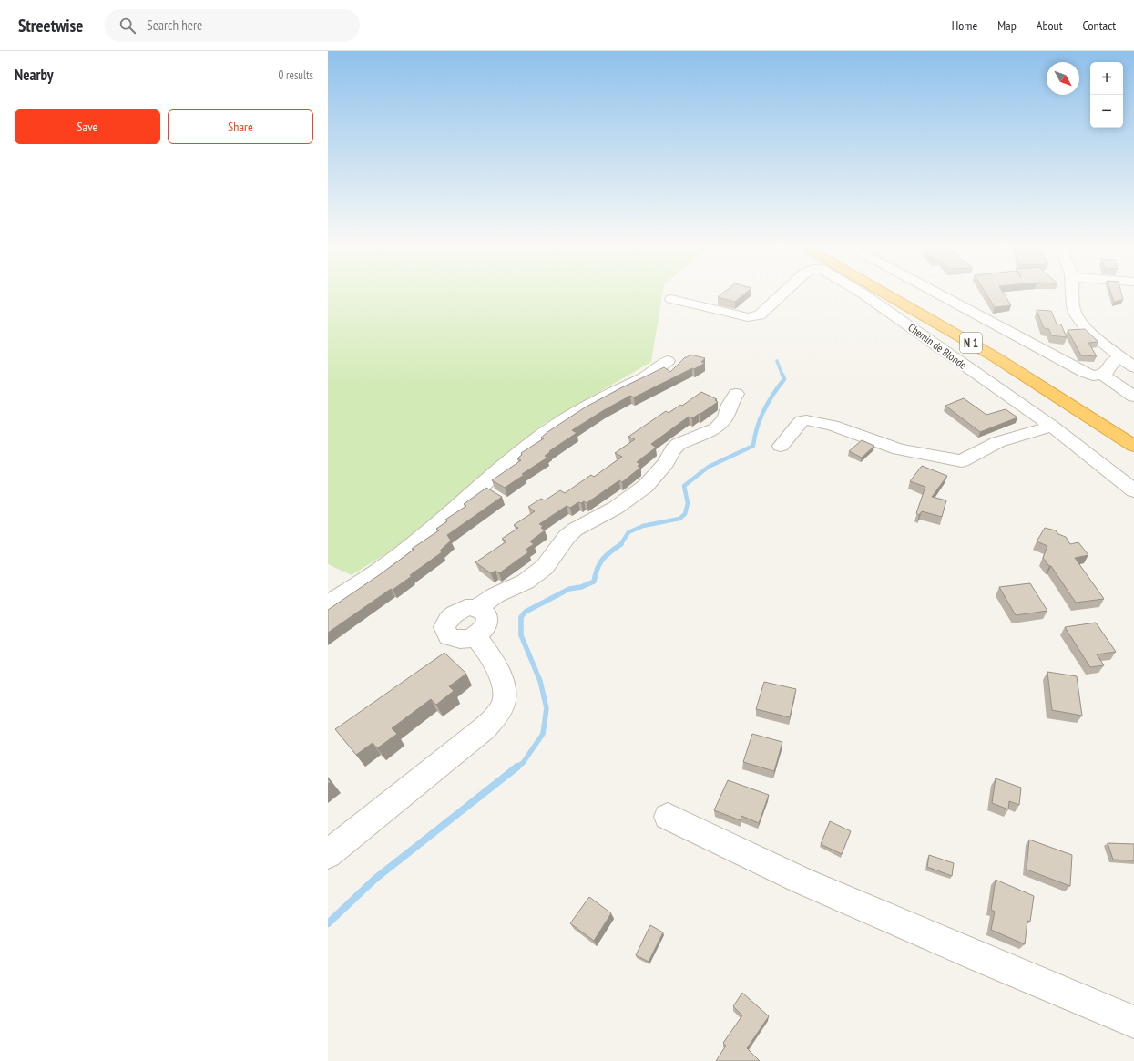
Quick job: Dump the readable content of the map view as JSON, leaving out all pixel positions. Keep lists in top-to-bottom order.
{
  "streets": {
    "highway": ["N 1"],
    "street": ["Chemin de Blonde"]
  },
  "north": "bottom right",
  "page": {
    "header": "Streetwise",
    "search": "Search here",
    "nav": [
      "Home",
      "Map",
      "About",
      "Contact"
    ],
    "heading": ["Nearby", "0 results"],
    "map_buttons": ["+", "−"],
    "buttons": ["Save", "Share"]
  }
}
